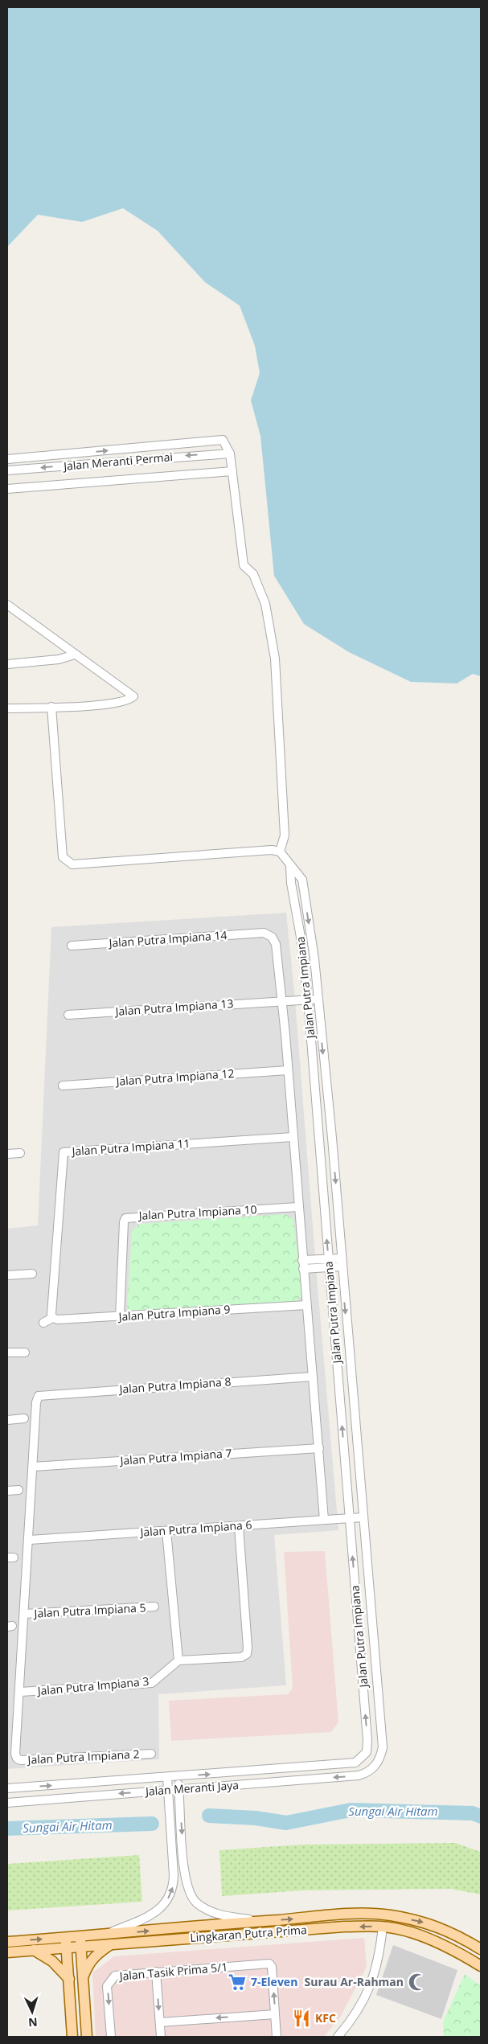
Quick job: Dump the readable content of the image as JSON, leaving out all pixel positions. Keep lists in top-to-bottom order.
{
  "streets": {
    "main road": ["Lingkaran Putra Prima"],
    "street": [
      "Jalan Meranti Permai",
      "Jalan Putra Impiana 14",
      "Jalan Putra Impiana",
      "Jalan Putra Impiana 13",
      "Jalan Putra Impiana 12",
      "Jalan Putra Impiana 11",
      "Jalan Putra Impiana 10",
      "Jalan Putra Impiana 9",
      "Jalan Putra Impiana 8",
      "Jalan Putra Impiana 7",
      "Jalan Putra Impiana 6",
      "Jalan Putra Impiana 5",
      "Jalan Putra Impiana 3",
      "Jalan Putra Impiana 2",
      "Jalan Meranti Jaya",
      "Jalan Tasik Prima 5/1"
    ]
  },
  "crossings": [
    ["Jalan Putra Impiana 14", "Jalan Putra Impiana 13"],
    ["Jalan Putra Impiana", "Jalan Putra Impiana 13"],
    ["Jalan Putra Impiana", "Jalan Putra Impiana 6"],
    ["Jalan Putra Impiana", "Jalan Meranti Jaya"],
    ["Jalan Putra Impiana 11", "Jalan Putra Impiana 9"],
    ["Jalan Putra Impiana 10", "Jalan Putra Impiana 9"],
    ["Jalan Putra Impiana 8", "Jalan Putra Impiana 7"],
    ["Jalan Putra Impiana 3", "Jalan Putra Impiana 2"]
  ],
  "water": ["Sungai Air Hitam"],
  "places": {
    "supermarket": ["7-Eleven"],
    "mosque": ["Surau Ar-Rahman"],
    "restaurant": ["KFC"]
  },
  "north": "bottom"
}
